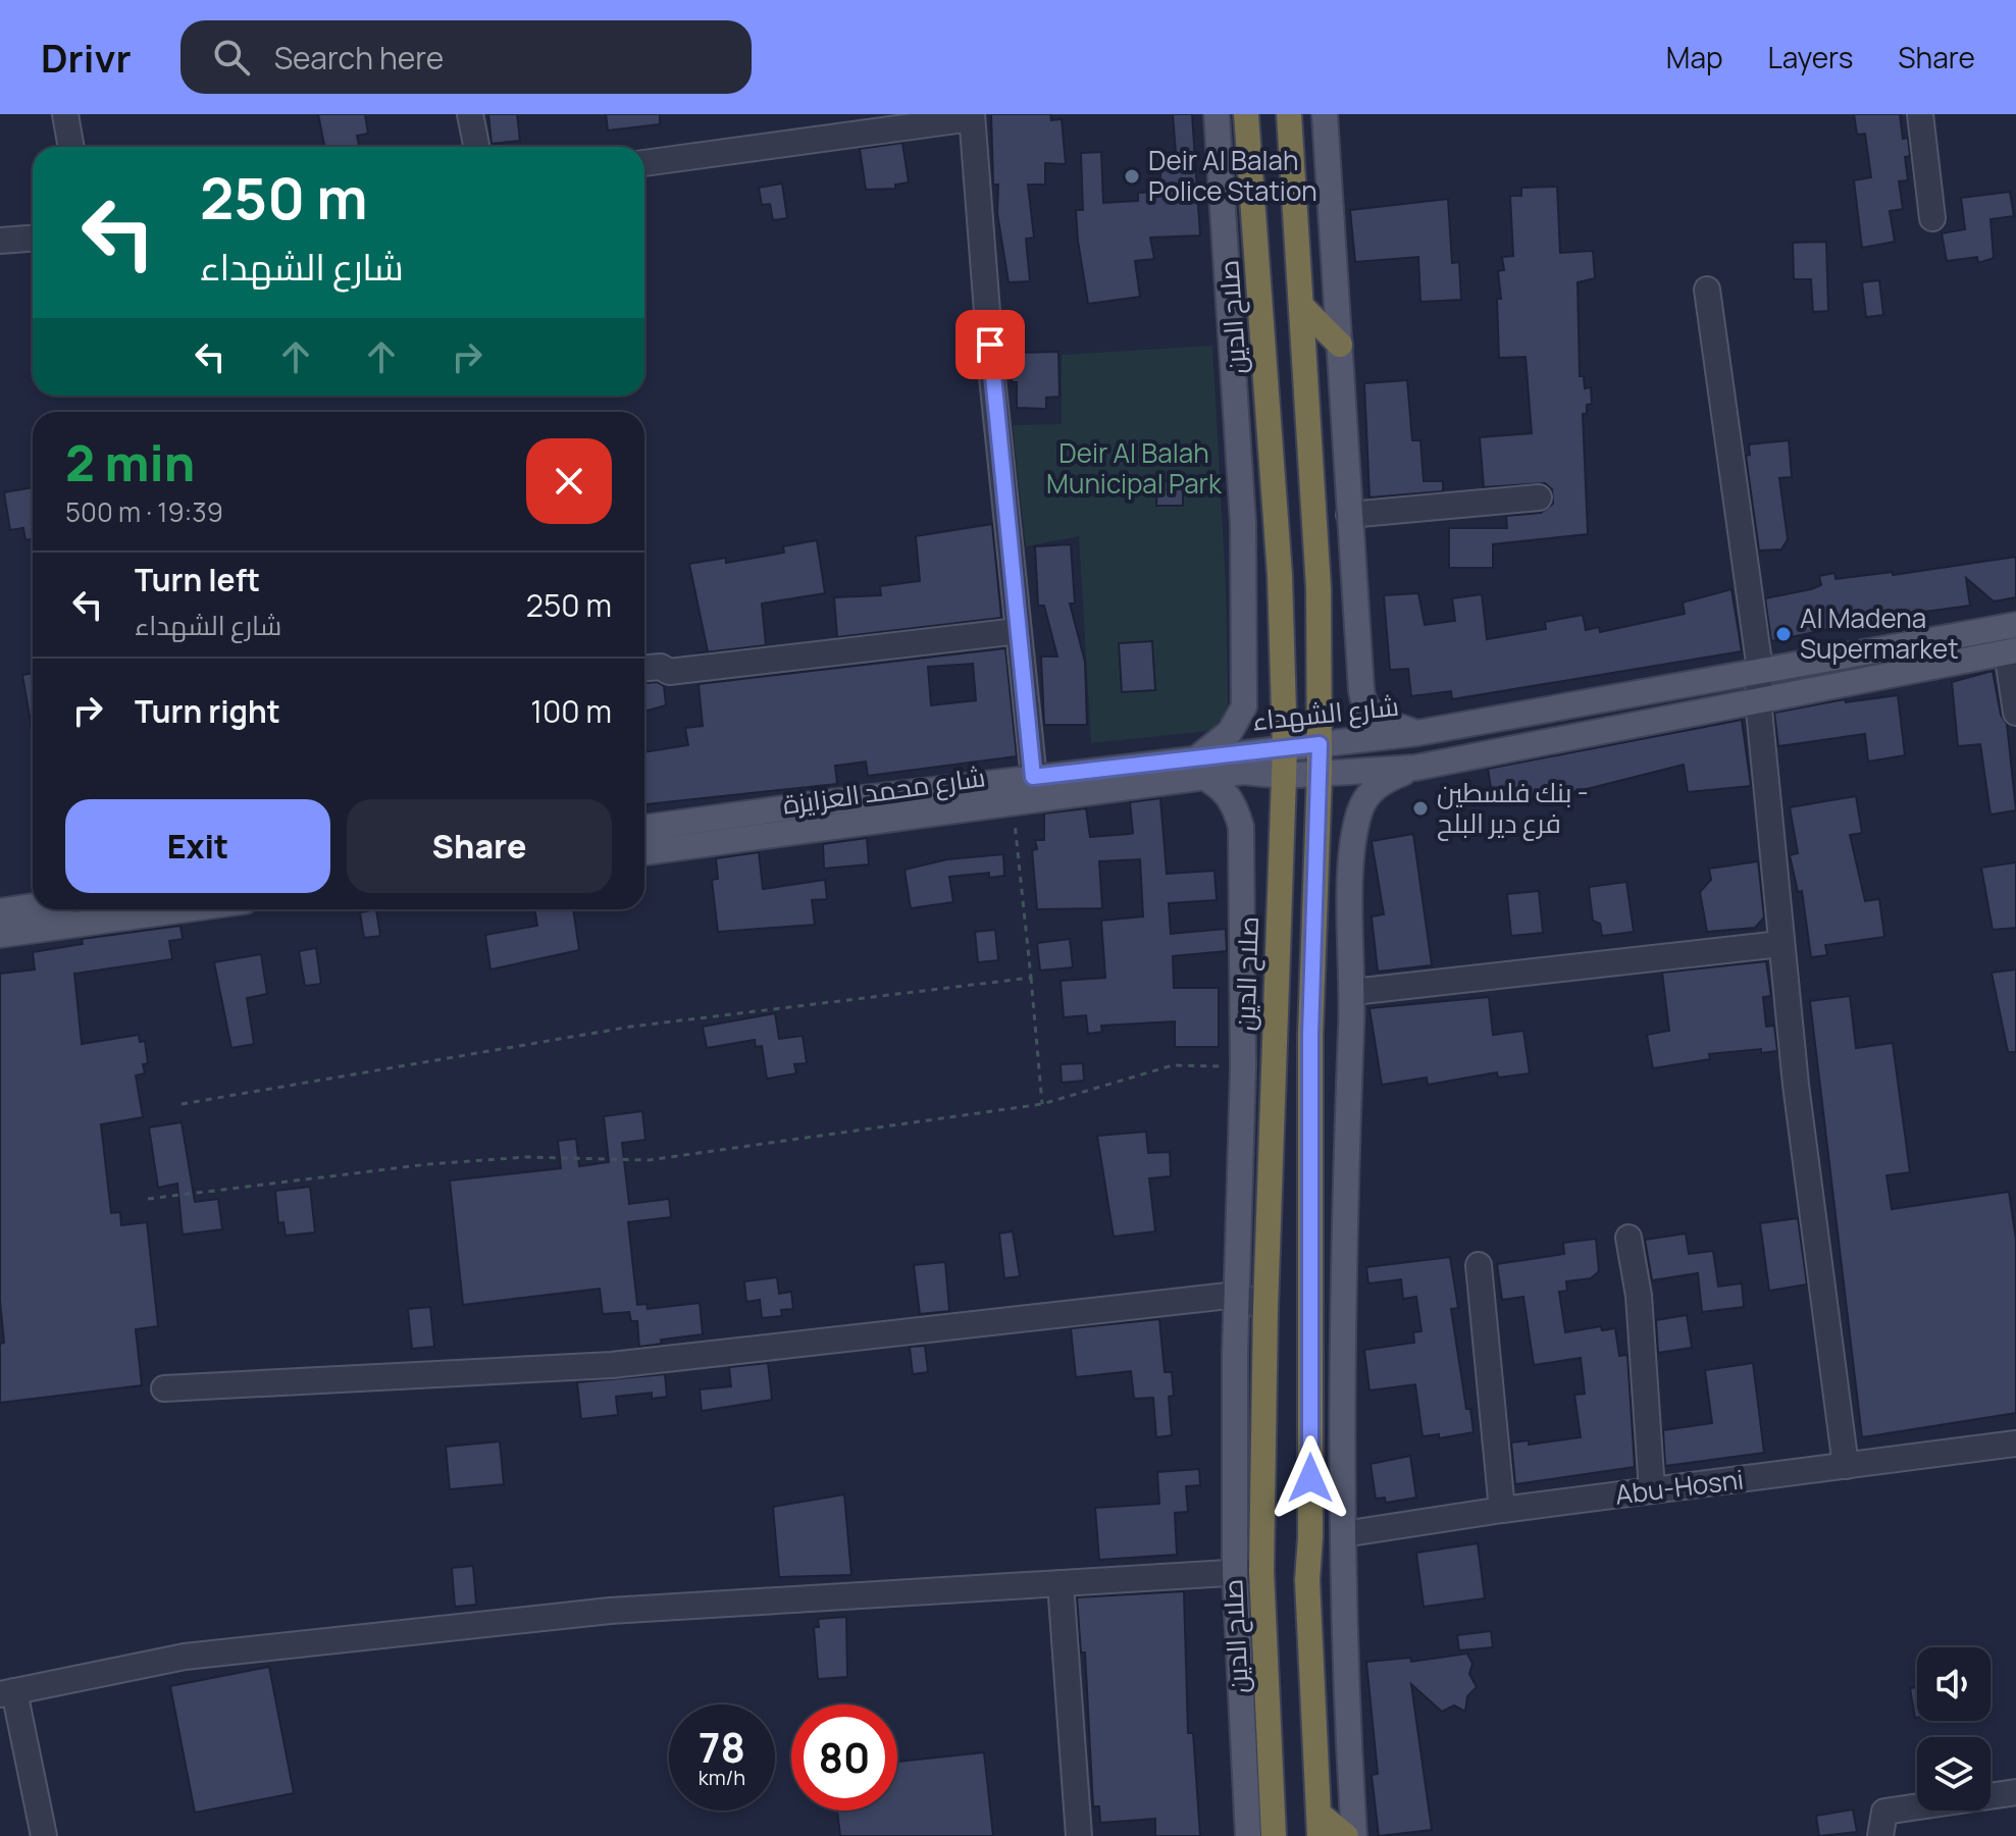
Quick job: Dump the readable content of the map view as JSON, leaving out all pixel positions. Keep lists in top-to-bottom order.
{
  "streets": {
    "highway": ["صلاح الدين"],
    "main road": ["شارع الشهداء", "شارع محمد العزايزة"],
    "street": ["Abu-Hosni"]
  },
  "crossings": [
    ["صلاح الدين", "شارع الشهداء"],
    ["صلاح الدين", "شارع محمد العزايزة"],
    ["شارع الشهداء", "شارع محمد العزايزة"]
  ],
  "parks": ["Deir Al Balah Municipal Park"],
  "places": ["Deir Al Balah Police Station", "Al Madena Supermarket", "بنك فلسطين - فرع دير البلح"],
  "page": {
    "header": "Drivr",
    "search": "Search here",
    "nav": ["Map", "Layers", "Share"],
    "turn": ["250 m", "شارع الشهداء"],
    "heading": ["2 min", "500 m · 19:39"],
    "list": [
      {
        "name": "Turn left",
        "note": "شارع الشهداء",
        "value": "250 m"
      },
      {
        "name": "Turn right",
        "value": "100 m"
      }
    ],
    "buttons": ["Exit", "Share"],
    "speed": "78 km/h",
    "limit": "80"
  }
}
